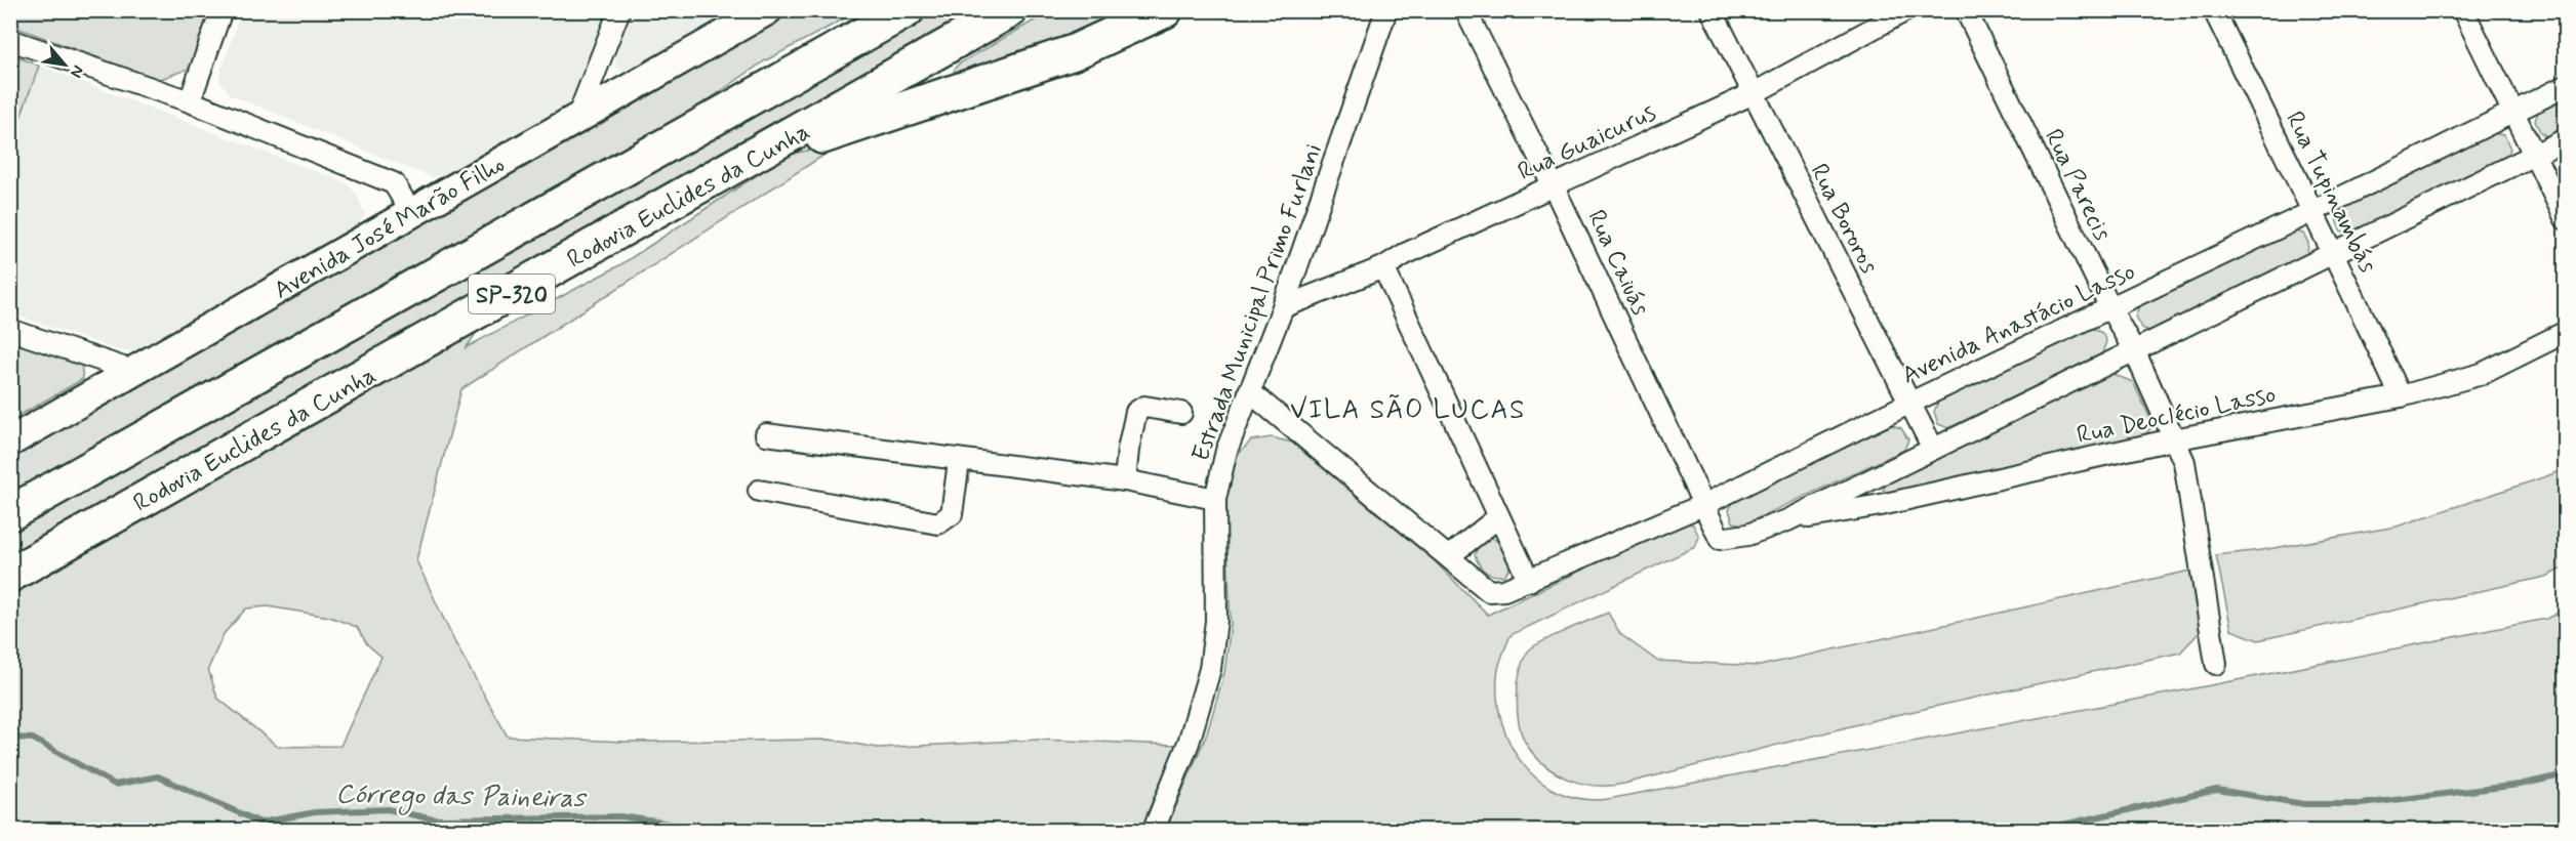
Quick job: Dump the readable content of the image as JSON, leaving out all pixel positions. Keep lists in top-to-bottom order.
{
  "streets": {
    "highway": ["Rodovia Euclides da Cunha", "SP-320"],
    "main road": ["Avenida José Marão Filho"],
    "street": [
      "Rua Guaicurus",
      "Rua Parecis",
      "Rua Tupinambás",
      "Rua Bororos",
      "Rua Caiuás",
      "Estrada Municipal Primo Furlani",
      "Avenida Anastácio Lasso",
      "Rua Deoclécio Lasso"
    ]
  },
  "crossings": [
    ["Rua Guaicurus", "Rua Bororos"],
    ["Rua Guaicurus", "Rua Caiuás"],
    ["Rua Guaicurus", "Estrada Municipal Primo Furlani"],
    ["Rua Parecis", "Avenida Anastácio Lasso"],
    ["Rua Parecis", "Rua Deoclécio Lasso"],
    ["Rua Tupinambás", "Avenida Anastácio Lasso"],
    ["Rua Tupinambás", "Rua Deoclécio Lasso"],
    ["Rua Bororos", "Avenida Anastácio Lasso"],
    ["Rua Caiuás", "Avenida Anastácio Lasso"],
    ["Rua Caiuás", "Rua Deoclécio Lasso"]
  ],
  "districts": ["VILA SÃO LUCAS"],
  "water": ["Córrego das Paineiras"],
  "north": "bottom right"
}
